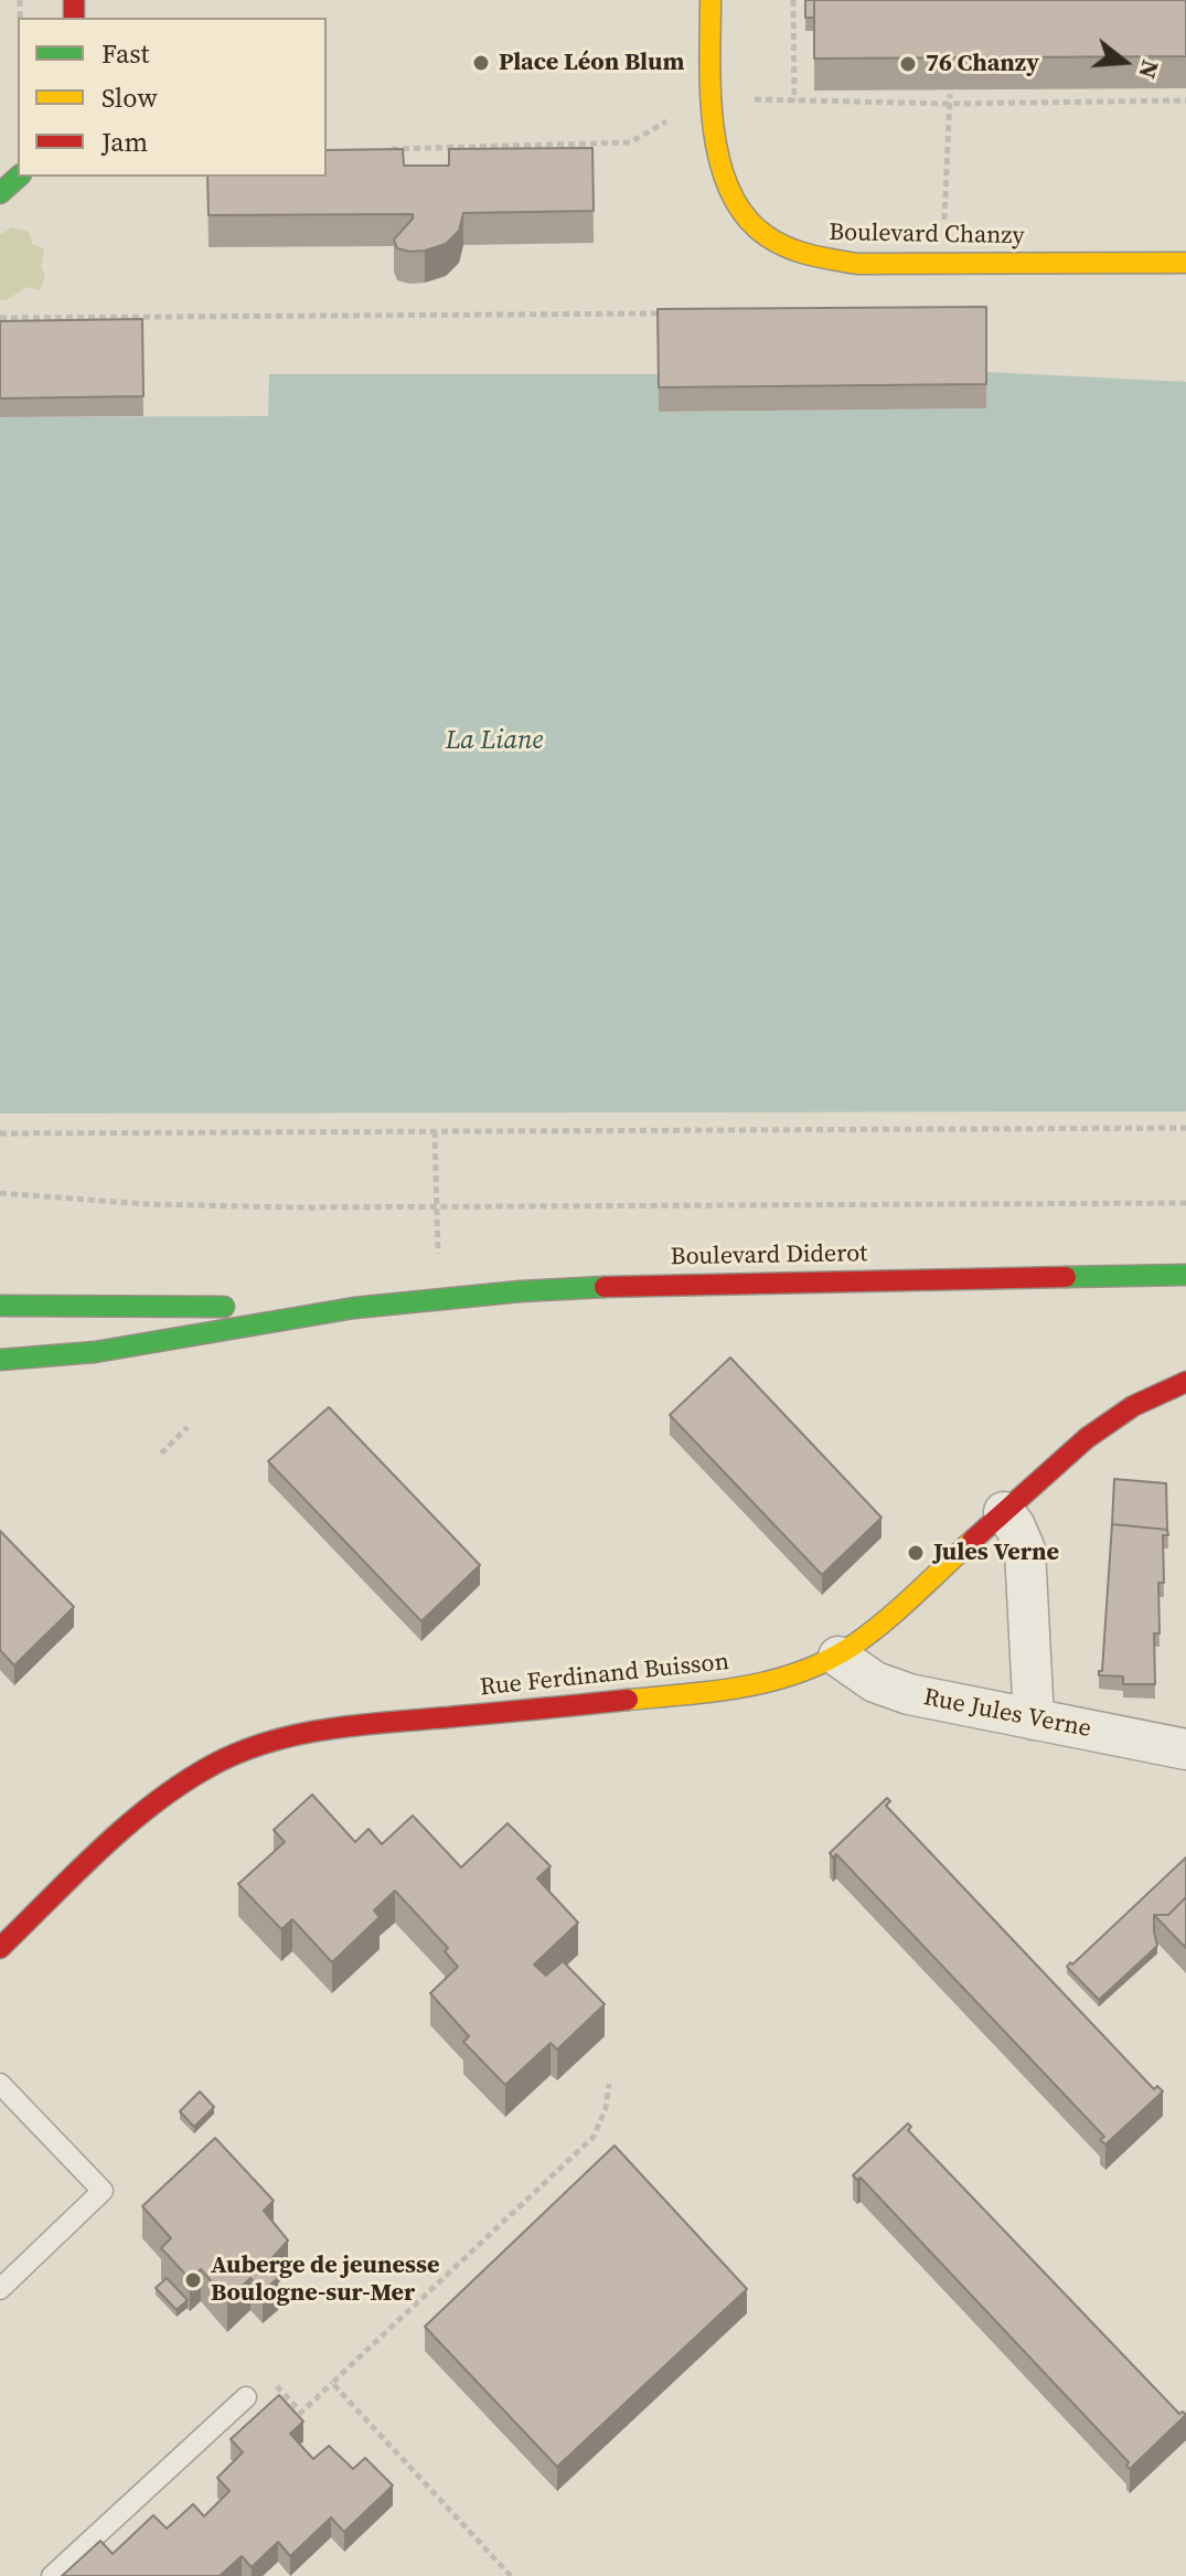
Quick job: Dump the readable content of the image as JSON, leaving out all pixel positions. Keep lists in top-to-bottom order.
{
  "streets": {
    "street": [
      "Boulevard Chanzy",
      "Boulevard Diderot",
      "Rue Ferdinand Buisson",
      "Rue Jules Verne"
    ]
  },
  "crossings": [
    ["Rue Ferdinand Buisson", "Rue Jules Verne"]
  ],
  "water": ["La Liane"],
  "places": [
    "Place Léon Blum",
    "76 Chanzy",
    "Jules Verne",
    "Auberge de jeunesse Boulogne-sur-Mer"
  ],
  "legend": ["Fast", "Slow", "Jam"],
  "north": "right"
}
